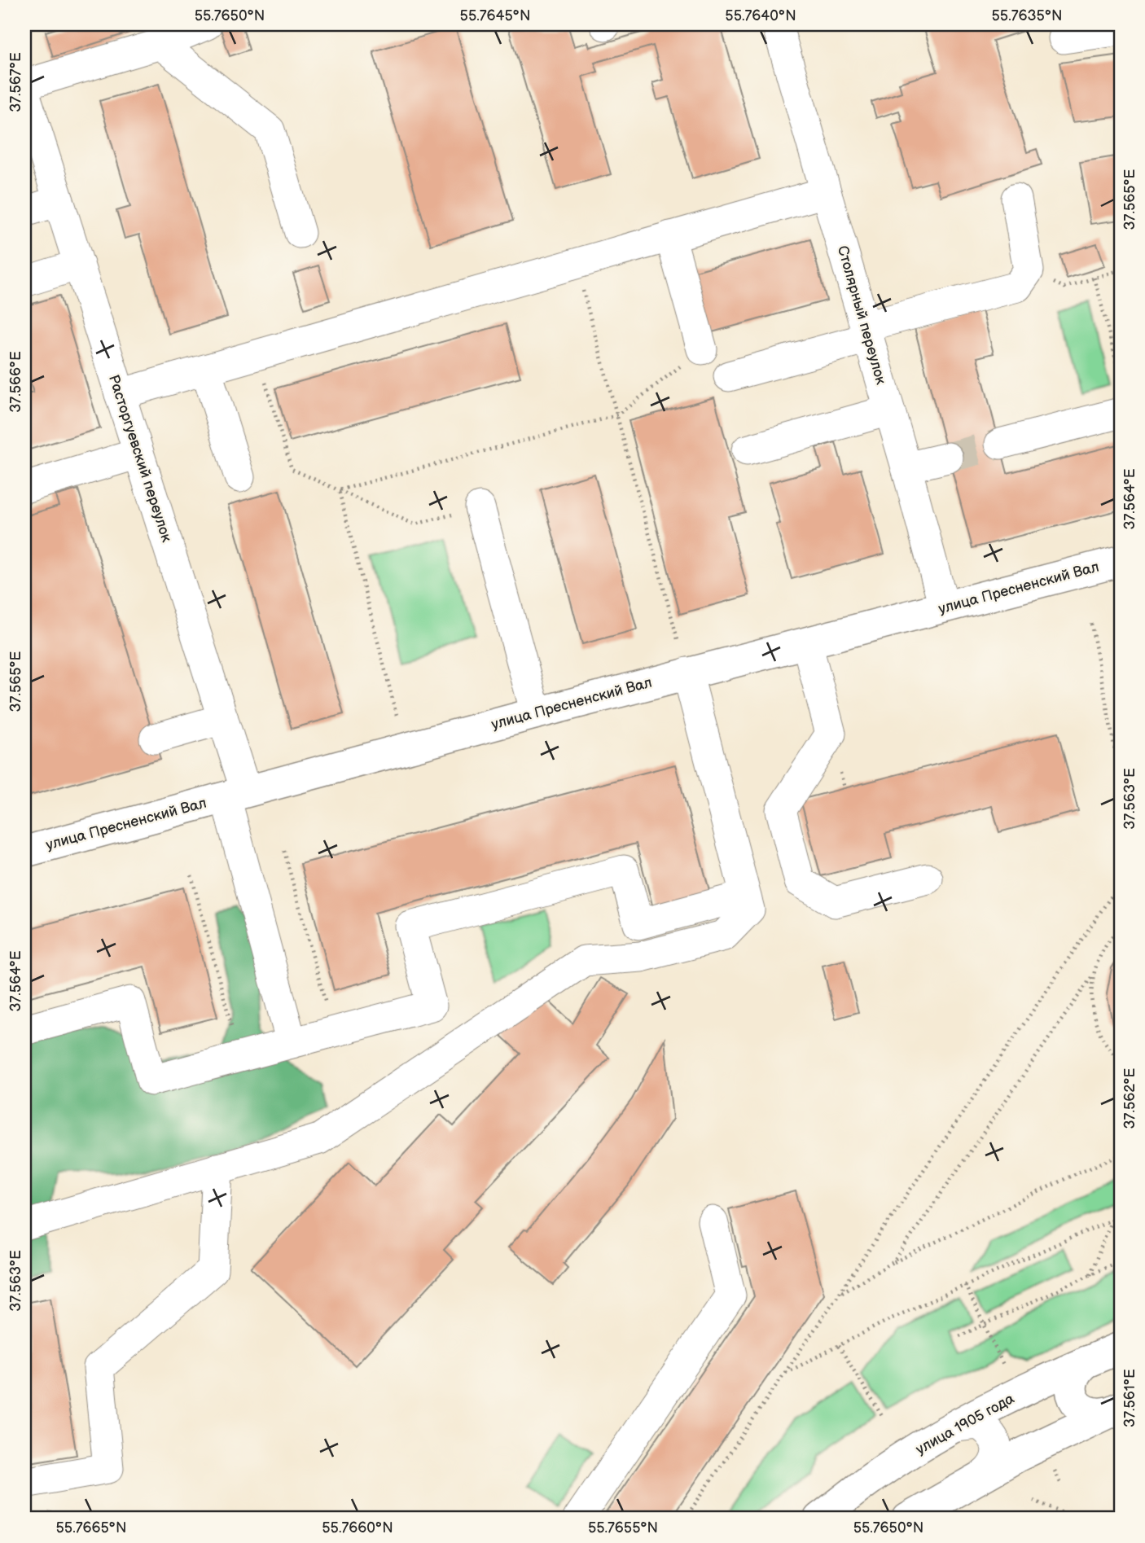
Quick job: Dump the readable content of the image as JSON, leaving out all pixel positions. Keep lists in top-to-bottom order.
{
  "streets": {
    "main road": ["улица Пресненский Вал", "улица 1905 года"],
    "street": ["Столярный переулок", "Расторгуевский переулок"]
  },
  "crossings": [
    ["Столярный переулок", "улица Пресненский Вал"],
    ["Расторгуевский переулок", "улица Пресненский Вал"]
  ],
  "coordinates": [
    "55.7650°N",
    "55.7645°N",
    "55.7640°N",
    "55.7635°N",
    "37.567°E",
    "37.565°E",
    "37.566°E",
    "37.564°E",
    "37.563°E",
    "37.562°E",
    "37.561°E",
    "55.7665°N",
    "55.7660°N",
    "55.7655°N"
  ]
}
